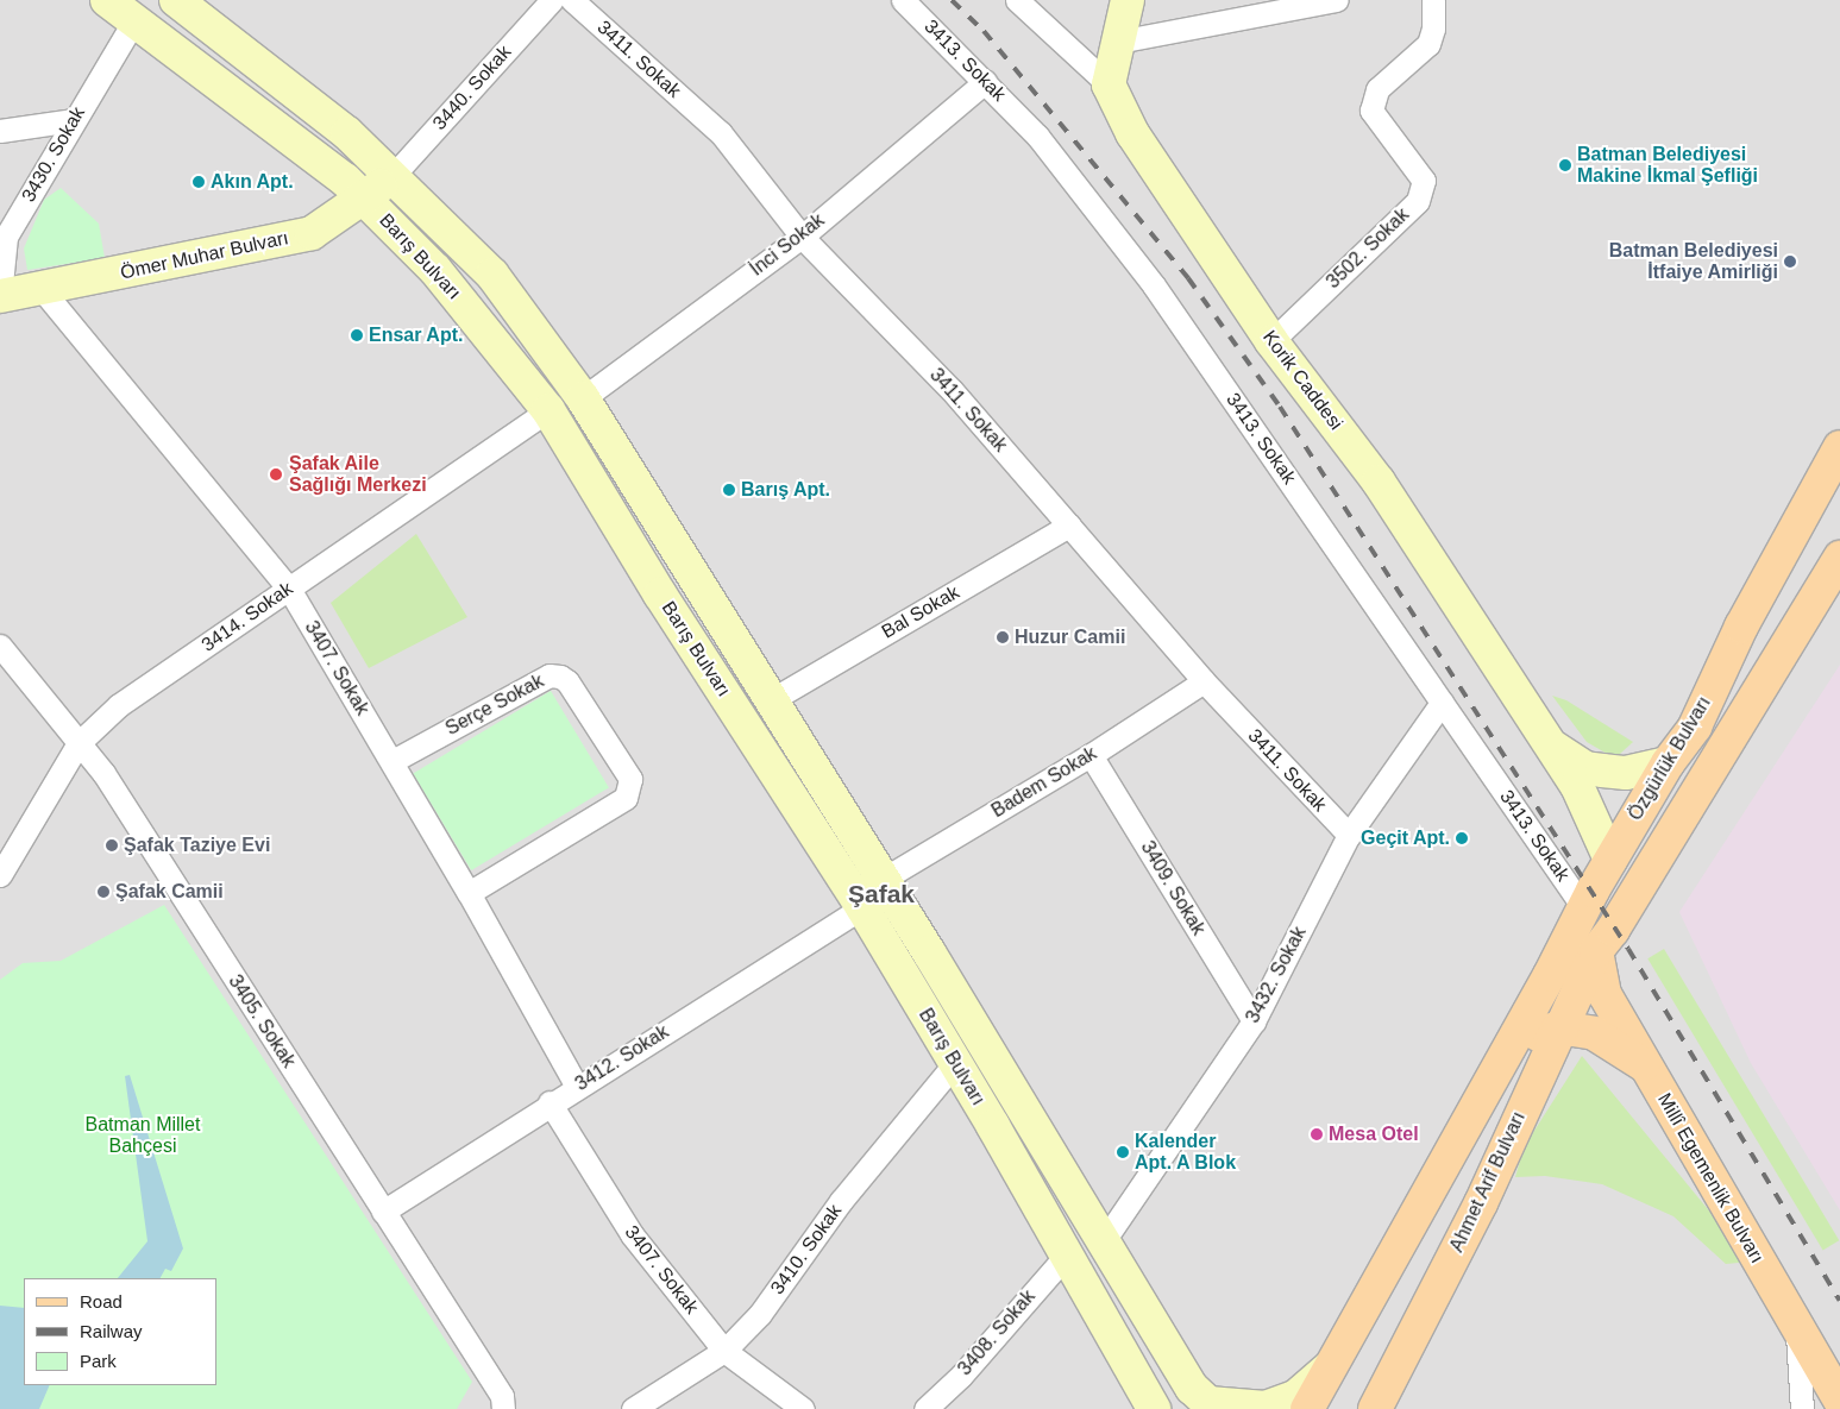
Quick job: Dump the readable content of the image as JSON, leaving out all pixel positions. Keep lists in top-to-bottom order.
{
  "streets": {
    "main road": [
      "Ömer Muhar Bulvarı",
      "Barış Bulvarı",
      "Korik Caddesi",
      "Özgürlük Bulvarı",
      "Millî Egemenlik Bulvarı",
      "Ahmet Arif Bulvarı"
    ],
    "street": [
      "3411. Sokak",
      "3413. Sokak",
      "3440. Sokak",
      "3430. Sokak",
      "İnci Sokak",
      "3502. Sokak",
      "Bal Sokak",
      "3414. Sokak",
      "3407. Sokak",
      "Serçe Sokak",
      "Badem Sokak",
      "3409. Sokak",
      "3432. Sokak",
      "3405. Sokak",
      "3412. Sokak",
      "3410. Sokak",
      "3408. Sokak"
    ]
  },
  "crossings": [
    ["3411. Sokak", "İnci Sokak"],
    ["3411. Sokak", "Bal Sokak"],
    ["3411. Sokak", "Badem Sokak"],
    ["3411. Sokak", "3432. Sokak"],
    ["3413. Sokak", "İnci Sokak"],
    ["3413. Sokak", "Özgürlük Bulvarı"],
    ["3413. Sokak", "3432. Sokak"],
    ["3440. Sokak", "Ömer Muhar Bulvarı"],
    ["3440. Sokak", "Barış Bulvarı"],
    ["3430. Sokak", "Ömer Muhar Bulvarı"],
    ["3430. Sokak", "Barış Bulvarı"],
    ["İnci Sokak", "Barış Bulvarı"],
    ["3502. Sokak", "Korik Caddesi"],
    ["Ömer Muhar Bulvarı", "Barış Bulvarı"],
    ["Ömer Muhar Bulvarı", "3407. Sokak"],
    ["Barış Bulvarı", "Bal Sokak"],
    ["Barış Bulvarı", "3414. Sokak"],
    ["Barış Bulvarı", "Badem Sokak"],
    ["Barış Bulvarı", "3432. Sokak"],
    ["Barış Bulvarı", "3412. Sokak"],
    ["Barış Bulvarı", "3410. Sokak"],
    ["Barış Bulvarı", "3408. Sokak"],
    ["Korik Caddesi", "Özgürlük Bulvarı"],
    ["3414. Sokak", "3407. Sokak"],
    ["3414. Sokak", "3405. Sokak"],
    ["3407. Sokak", "Serçe Sokak"],
    ["3407. Sokak", "3412. Sokak"],
    ["3407. Sokak", "3410. Sokak"],
    ["Özgürlük Bulvarı", "Millî Egemenlik Bulvarı"],
    ["Özgürlük Bulvarı", "Ahmet Arif Bulvarı"],
    ["Badem Sokak", "3409. Sokak"],
    ["3409. Sokak", "3432. Sokak"],
    ["3405. Sokak", "3412. Sokak"],
    ["Millî Egemenlik Bulvarı", "Ahmet Arif Bulvarı"]
  ],
  "districts": ["Şafak"],
  "parks": ["Batman Millet Bahçesi"],
  "places": [
    "Batman Belediyesi Makine İkmal Şefliği",
    "Akın Apt.",
    "Batman Belediyesi İtfaiye Amirliği",
    "Ensar Apt.",
    "Şafak Aile Sağlığı Merkezi",
    "Barış Apt.",
    "Huzur Camii",
    "Geçit Apt.",
    "Şafak Taziye Evi",
    "Şafak Camii",
    "Mesa Otel",
    "Kalender Apt. A Blok"
  ],
  "legend": ["Road", "Railway", "Park"]
}
